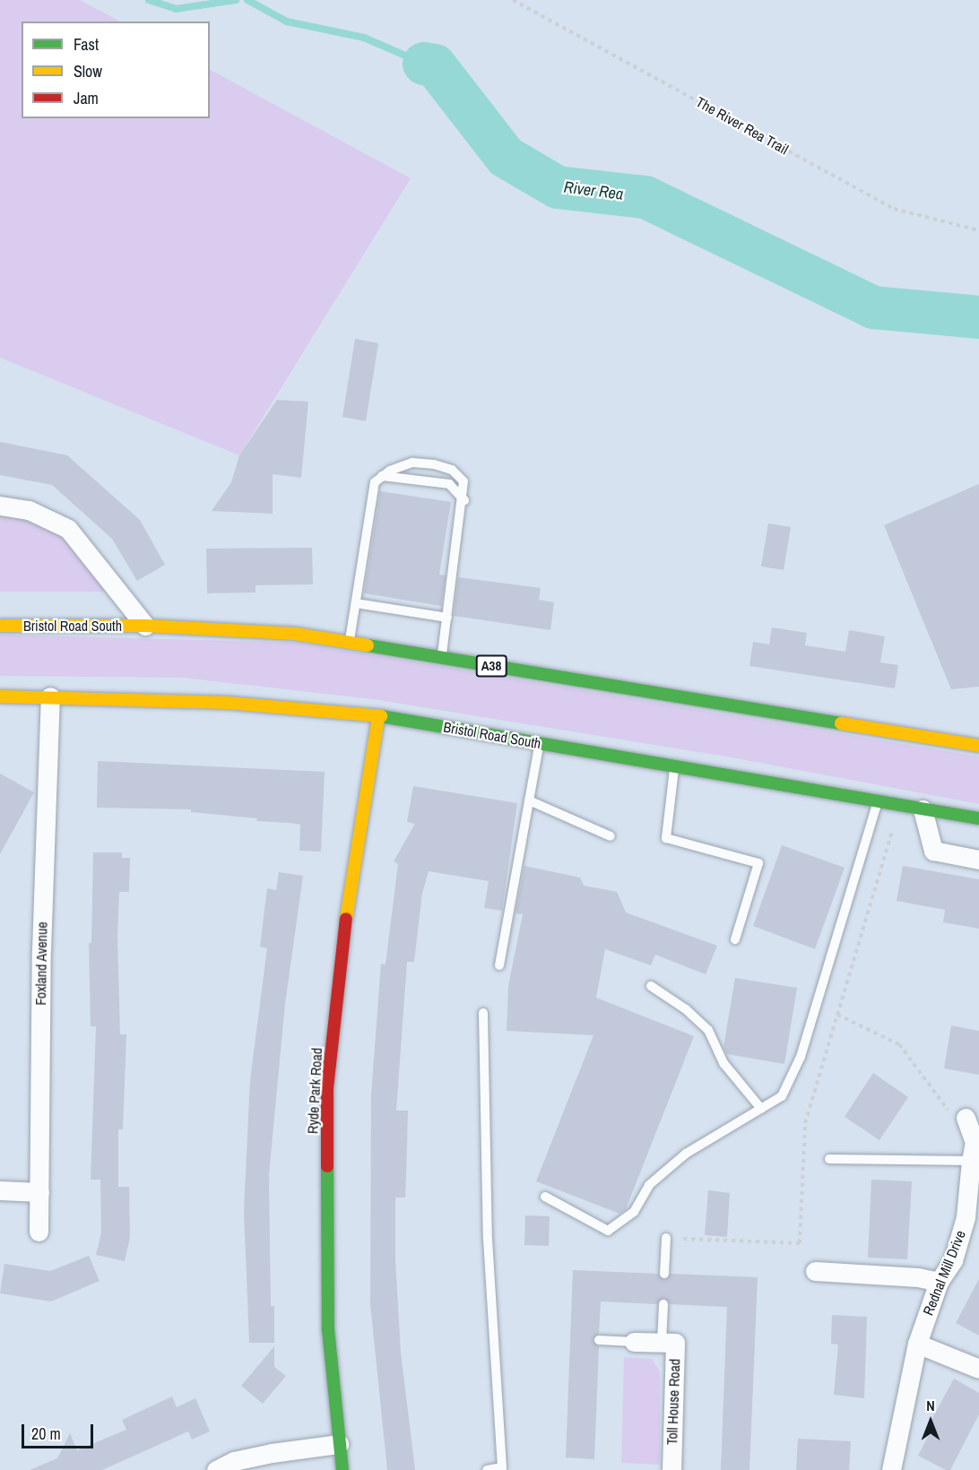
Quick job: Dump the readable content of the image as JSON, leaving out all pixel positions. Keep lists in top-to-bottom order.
{
  "streets": {
    "main road": ["Bristol Road South", "A38", "Ryde Park Road"],
    "street": ["Foxland Avenue", "Rednal Mill Drive", "Toll House Road"],
    "path": ["The River Rea Trail"]
  },
  "crossings": [
    ["Bristol Road South", "Foxland Avenue"],
    ["Bristol Road South", "Ryde Park Road"]
  ],
  "water": ["River Rea"],
  "legend": ["Fast", "Slow", "Jam"],
  "scale_bar": "20 m",
  "north": "top"
}
